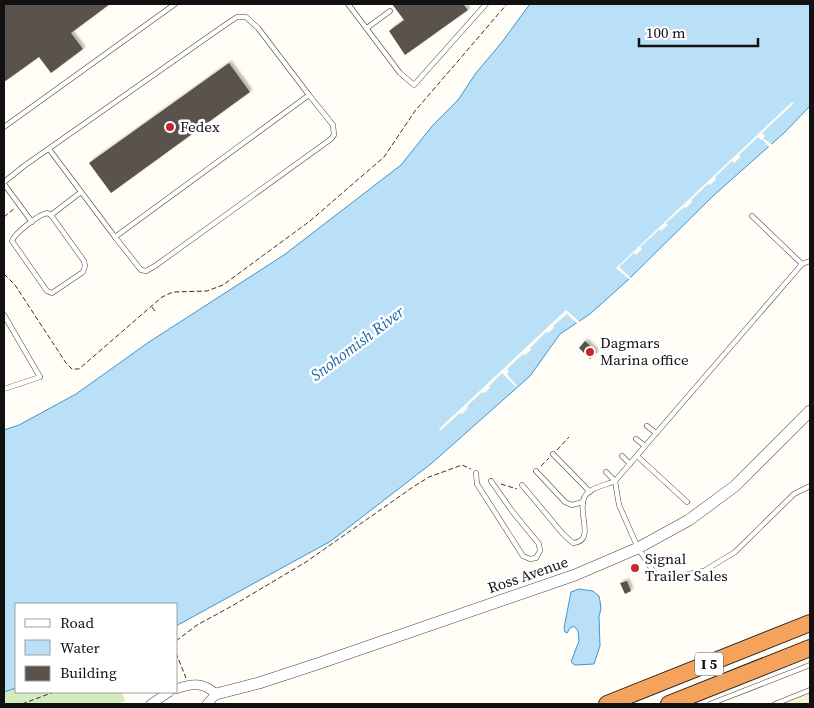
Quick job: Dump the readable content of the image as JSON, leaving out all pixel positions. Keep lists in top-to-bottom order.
{
  "streets": {
    "highway": ["I 5"],
    "street": ["Ross Avenue"]
  },
  "water": ["Snohomish River"],
  "places": ["Fedex", "Dagmars Marina office", "Signal Trailer Sales"],
  "legend": ["Road", "Water", "Building"],
  "scale_bar": "100 m"
}
